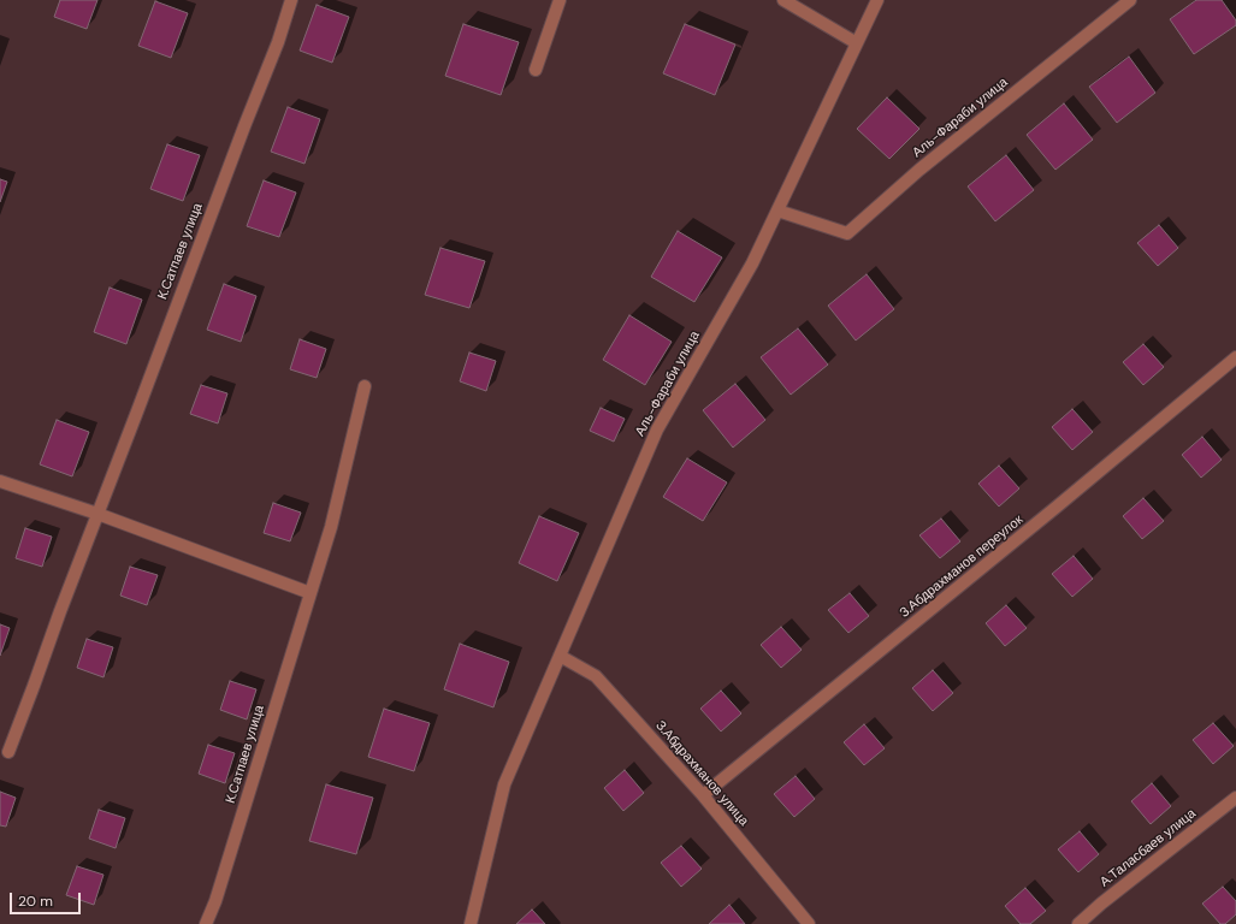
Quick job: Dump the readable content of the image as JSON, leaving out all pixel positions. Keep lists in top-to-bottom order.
{
  "streets": {
    "street": [
      "Аль-Фараби улица",
      "К.Сатпаев улица",
      "З.Абдрахманов переулок",
      "З.Абдрахманов улица",
      "А.Таласбаев улица"
    ]
  },
  "crossings": [
    ["Аль-Фараби улица", "З.Абдрахманов улица"],
    ["З.Абдрахманов переулок", "З.Абдрахманов улица"]
  ],
  "scale_bar": "20 m"
}
